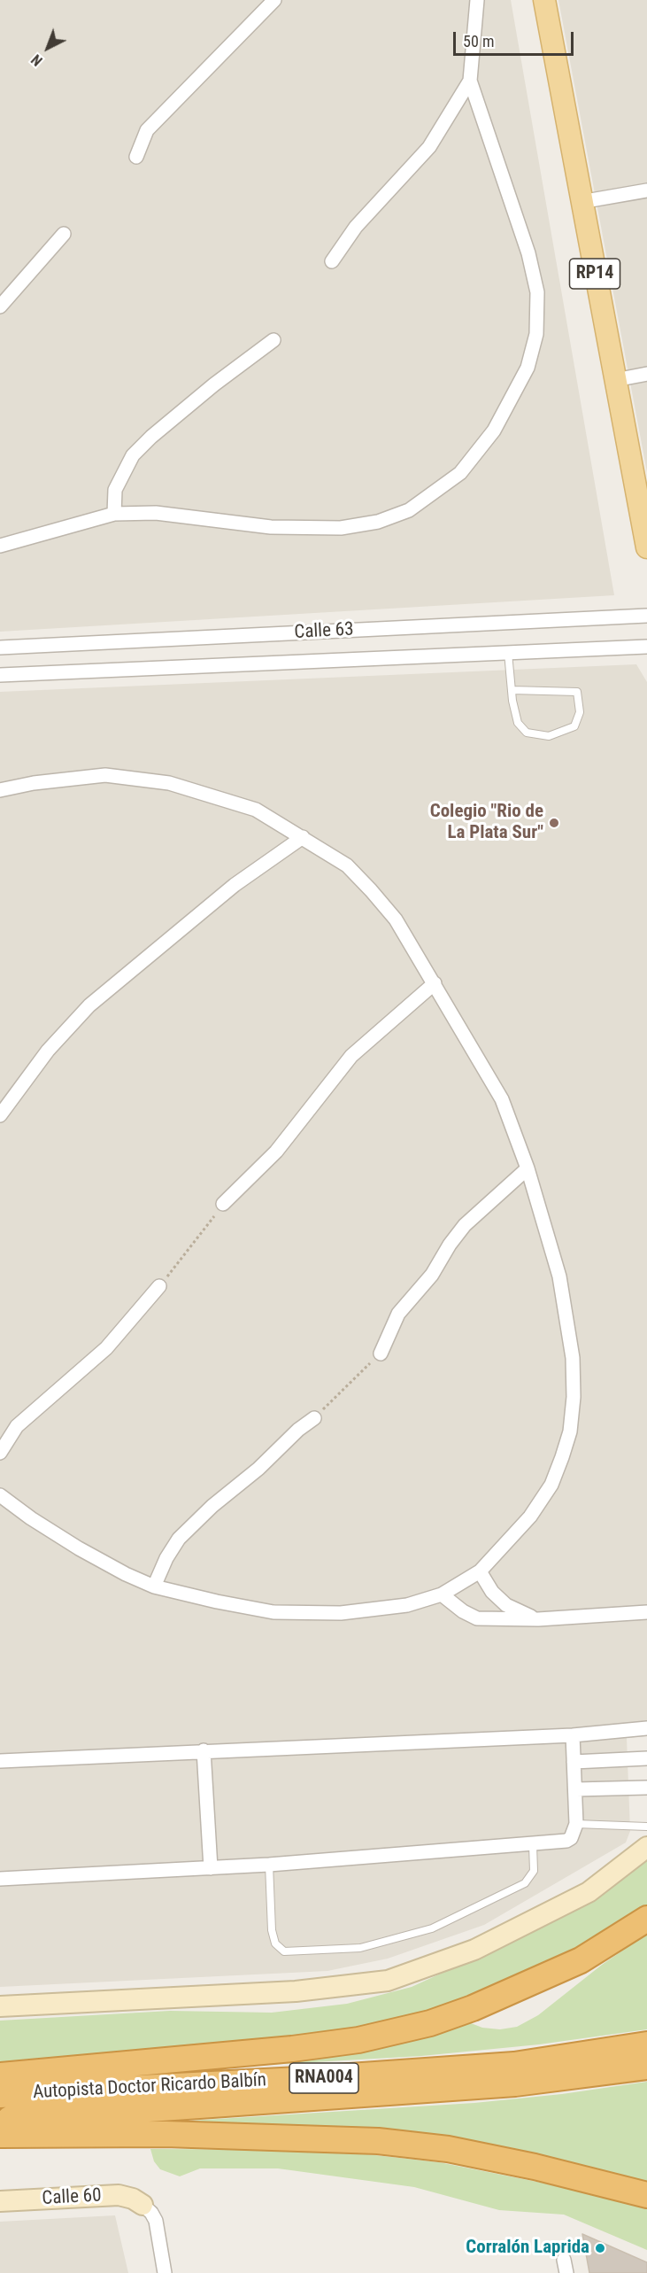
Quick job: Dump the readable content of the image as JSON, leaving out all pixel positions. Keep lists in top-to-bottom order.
{
  "streets": {
    "highway": ["RNA004", "Autopista Doctor Ricardo Balbín"],
    "main road": ["RP14"],
    "street": ["Calle 63", "Calle 60"]
  },
  "places": ["Colegio \"Rio de La Plata Sur\"", "Corralón Laprida"],
  "scale_bar": "50 m",
  "north": "bottom left"
}
